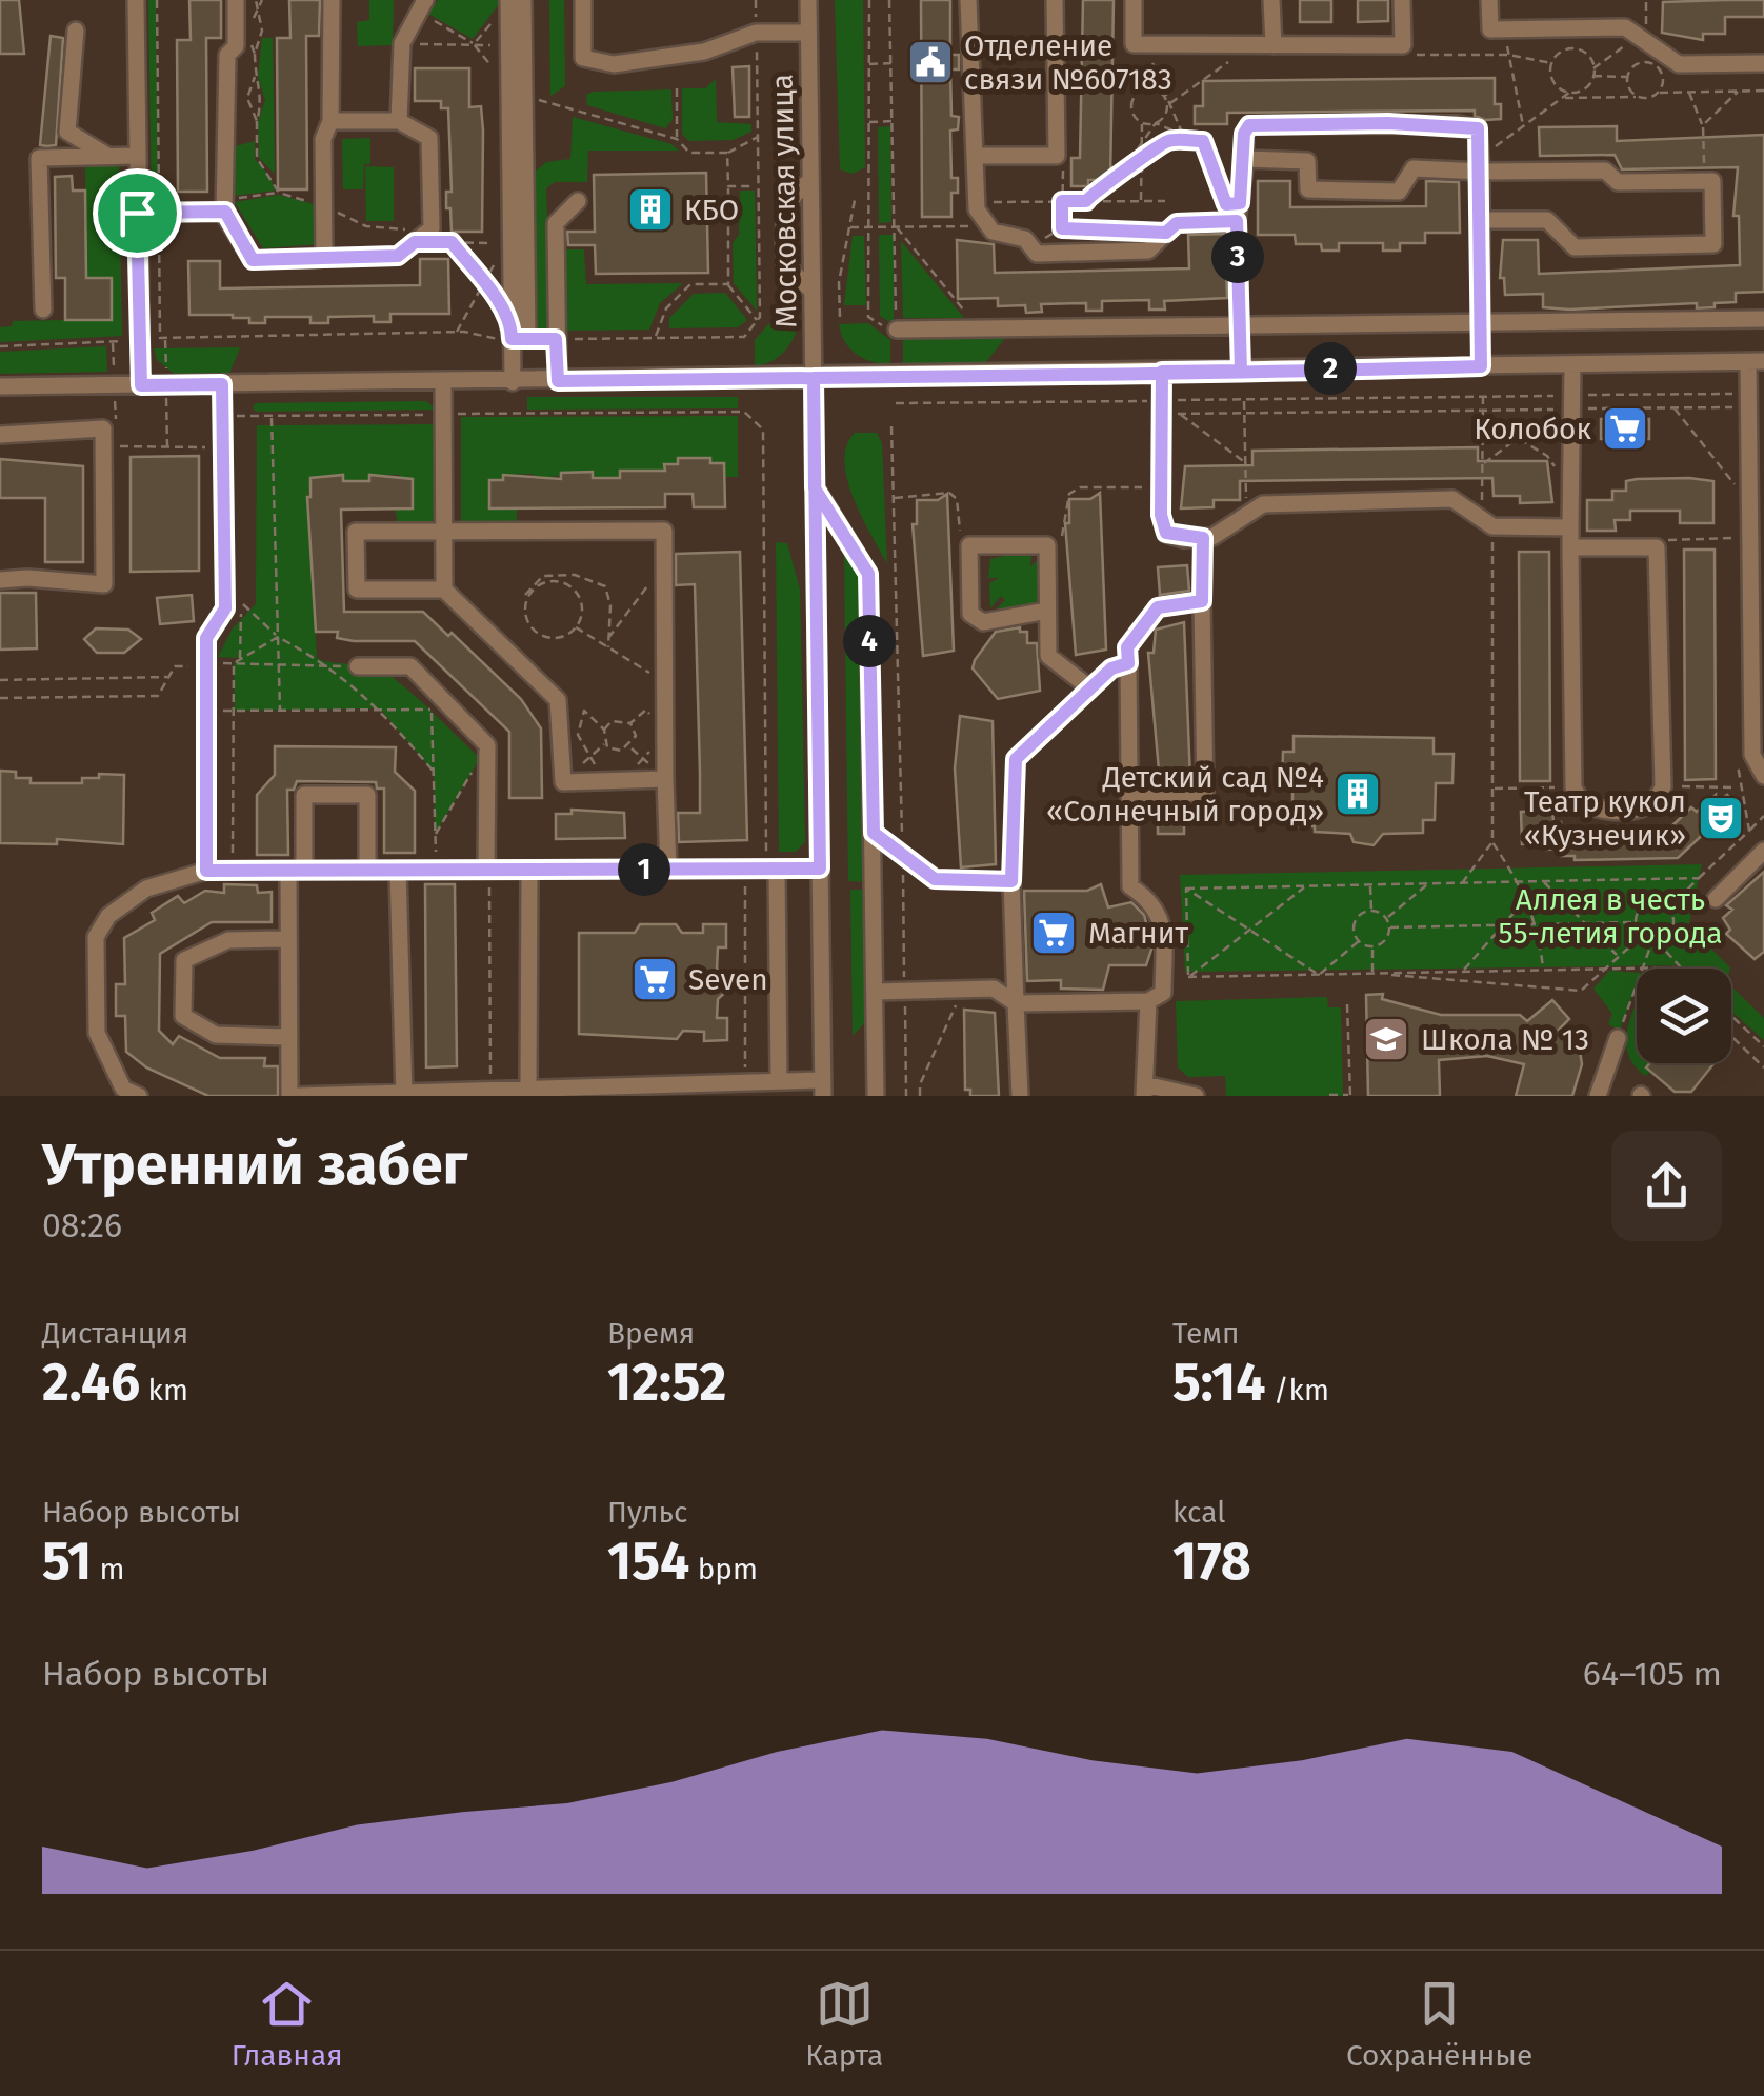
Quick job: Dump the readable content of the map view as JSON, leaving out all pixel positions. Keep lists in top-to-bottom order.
{
  "streets": {
    "street": ["Московская улица"]
  },
  "parks": ["Аллея в честь 55-летия города"],
  "places": {
    "public building": ["Отделение связи №607183"],
    "building": ["КБО", "Детский сад №4 «Солнечный город»"],
    "supermarket": ["Колобок", "Магнит", "Seven"],
    "theatre": ["Театр кукол «Кузнечик»"],
    "school or university": ["Школа № 13"]
  },
  "page": {
    "pins": [
      "3",
      "2",
      "4",
      "1"
    ],
    "heading": ["Утренний забег", "08:26"],
    "stats": [
      ["Дистанция", "2.46 km"],
      ["Время", "12:52"],
      ["Темп", "5:14 /km"],
      ["Набор высоты", "51 m"],
      ["Пульс", "154 bpm"],
      ["kcal", "178"]
    ],
    "chart": ["Набор высоты", "64–105 m"],
    "tabs": ["Главная", "Карта", "Сохранённые"]
  }
}
